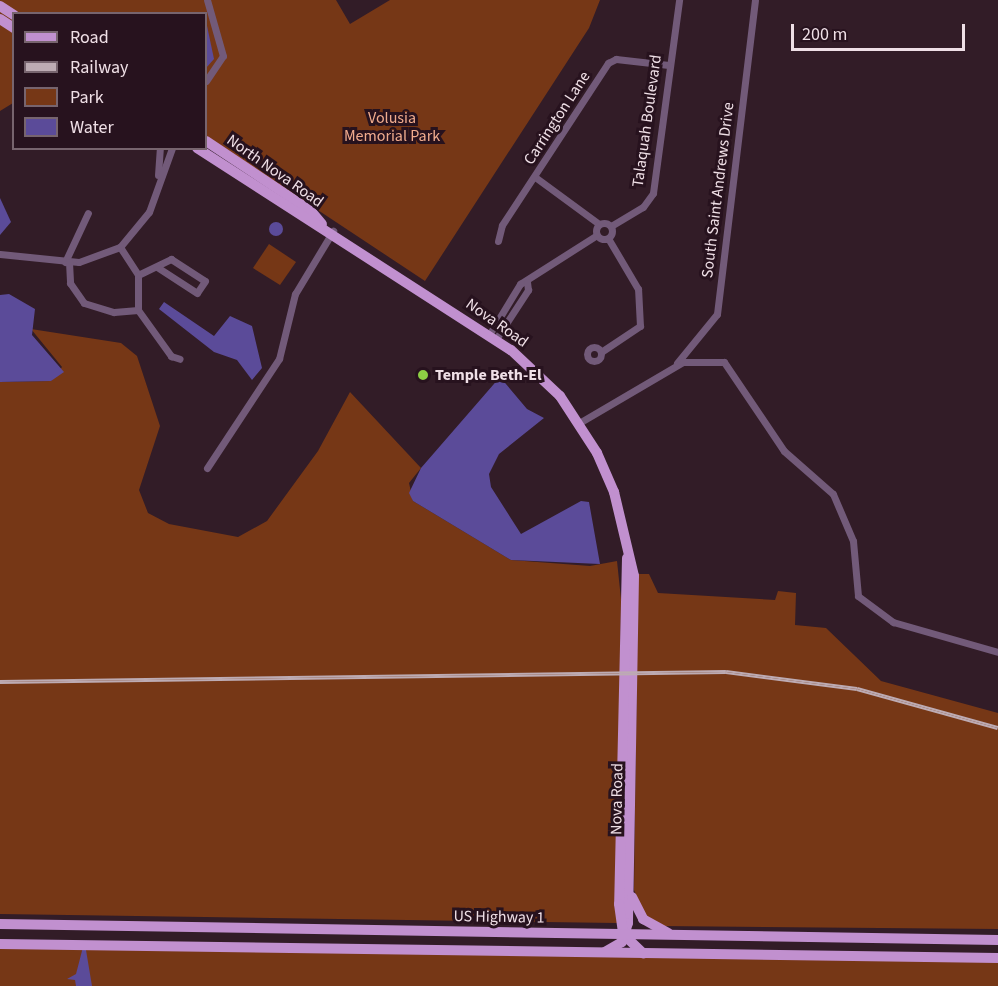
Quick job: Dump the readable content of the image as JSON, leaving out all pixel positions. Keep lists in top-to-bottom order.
{
  "streets": {
    "main road": ["North Nova Road", "Nova Road", "US Highway 1"],
    "street": ["Carrington Lane", "Talaquah Boulevard", "South Saint Andrews Drive"]
  },
  "crossings": [
    ["Carrington Lane", "Talaquah Boulevard"],
    ["North Nova Road", "Nova Road"],
    ["Nova Road", "US Highway 1"]
  ],
  "parks": ["Volusia Memorial Park"],
  "places": ["Temple Beth-El"],
  "legend": [
    "Road",
    "Railway",
    "Park",
    "Water"
  ],
  "scale_bar": "200 m"
}
